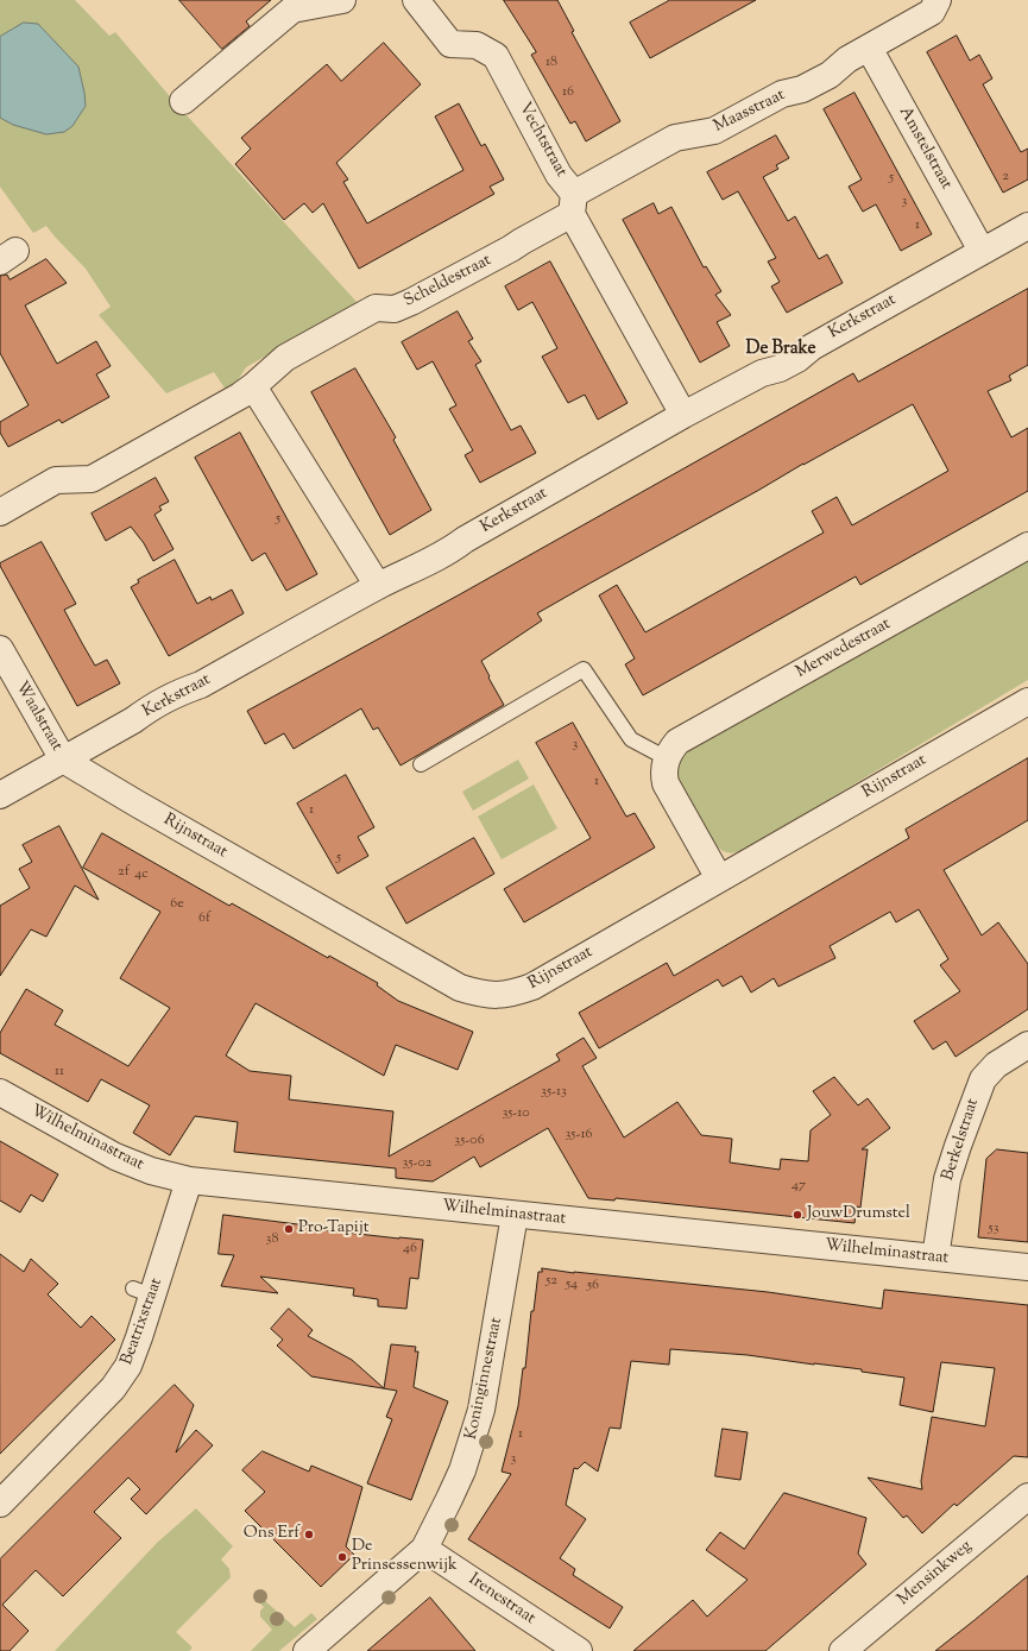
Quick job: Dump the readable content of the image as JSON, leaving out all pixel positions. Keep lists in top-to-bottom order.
{
  "streets": {
    "street": [
      "Maasstraat",
      "Vechtstraat",
      "Amstelstraat",
      "Scheldestraat",
      "Kerkstraat",
      "Merwedestraat",
      "Waalstraat",
      "Rijnstraat",
      "Wilhelminastraat",
      "Berkelstraat",
      "Beatrixstraat",
      "Koninginnestraat",
      "Mensinkweg",
      "Irenestraat"
    ]
  },
  "crossings": [
    ["Maasstraat", "Vechtstraat"],
    ["Maasstraat", "Amstelstraat"],
    ["Maasstraat", "Scheldestraat"],
    ["Vechtstraat", "Scheldestraat"],
    ["Vechtstraat", "Kerkstraat"],
    ["Amstelstraat", "Kerkstraat"],
    ["Kerkstraat", "Waalstraat"],
    ["Kerkstraat", "Rijnstraat"],
    ["Waalstraat", "Rijnstraat"],
    ["Wilhelminastraat", "Berkelstraat"],
    ["Wilhelminastraat", "Beatrixstraat"],
    ["Wilhelminastraat", "Koninginnestraat"],
    ["Koninginnestraat", "Irenestraat"]
  ],
  "districts": ["De Brake"],
  "places": [
    "JouwDrumstel",
    "Pro-Tapijt",
    "Ons Erf",
    "De Prinsessenwijk"
  ],
  "house_numbers": [
    "18",
    "16",
    "2",
    "5",
    "3",
    "1",
    "5",
    "3",
    "1",
    "1",
    "5",
    "2f",
    "4c",
    "6e",
    "6f",
    "11",
    "35-13",
    "35-10",
    "35-16",
    "35-06",
    "35-02",
    "47",
    "53",
    "38",
    "46",
    "52",
    "54",
    "56",
    "1",
    "3"
  ]
}
